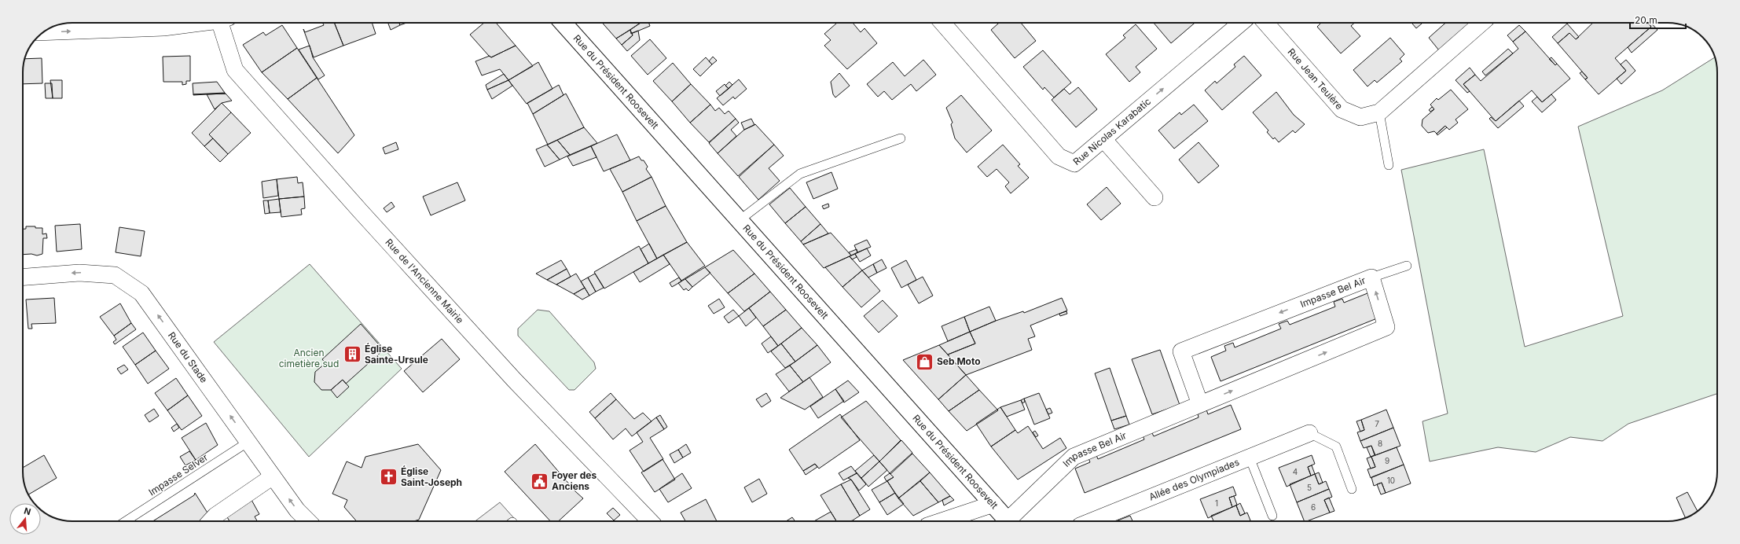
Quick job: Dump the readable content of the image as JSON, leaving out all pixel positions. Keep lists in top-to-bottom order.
{
  "streets": {
    "main road": ["Rue du Président Roosevelt"],
    "street": [
      "Rue Jean Teulère",
      "Rue Nicolas Karabatic",
      "Rue de l'Ancienne Mairie",
      "Impasse Bel Air",
      "Rue du Stade",
      "Allée des Olympiades"
    ],
    "lane": ["Impasse Selver"]
  },
  "crossings": [
    ["Rue du Stade", "Impasse Selver"]
  ],
  "one_way": ["Rue Nicolas Karabatic", "Rue du Stade"],
  "parks": ["Ancien cimetière sud"],
  "places": {
    "building": ["Église Sainte-Ursule"],
    "shop": ["Seb Moto"],
    "church": ["Église Saint-Joseph"],
    "public building": ["Foyer des Anciens"]
  },
  "house_numbers": [
    "7",
    "8",
    "9",
    "4",
    "10",
    "5",
    "1",
    "6"
  ],
  "scale_bar": "20 m",
  "north": "top"
}
